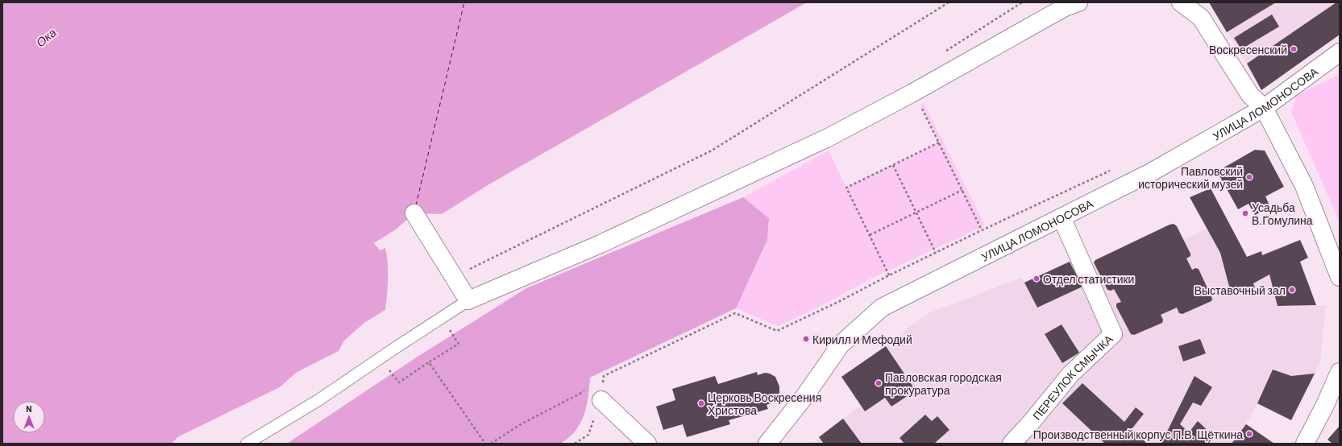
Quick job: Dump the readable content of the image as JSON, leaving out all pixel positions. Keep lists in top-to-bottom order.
{
  "streets": {
    "street": ["УЛИЦА ЛОМОНОСОВА", "ПЕРЕУЛОК СМЫЧКА"]
  },
  "crossings": [
    ["УЛИЦА ЛОМОНОСОВА", "ПЕРЕУЛОК СМЫЧКА"]
  ],
  "water": ["Ока"],
  "places": [
    "Воскресенский",
    "Павловский исторический музей",
    "Усадьба В.Гомулина",
    "Отдел статистики",
    "Выставочный зал",
    "Кирилл и Мефодий",
    "Павловская городская прокуратура",
    "Церковь Воскресения Христова",
    "Производственный корпус П.В. Щёткина"
  ],
  "north": "top"
}
